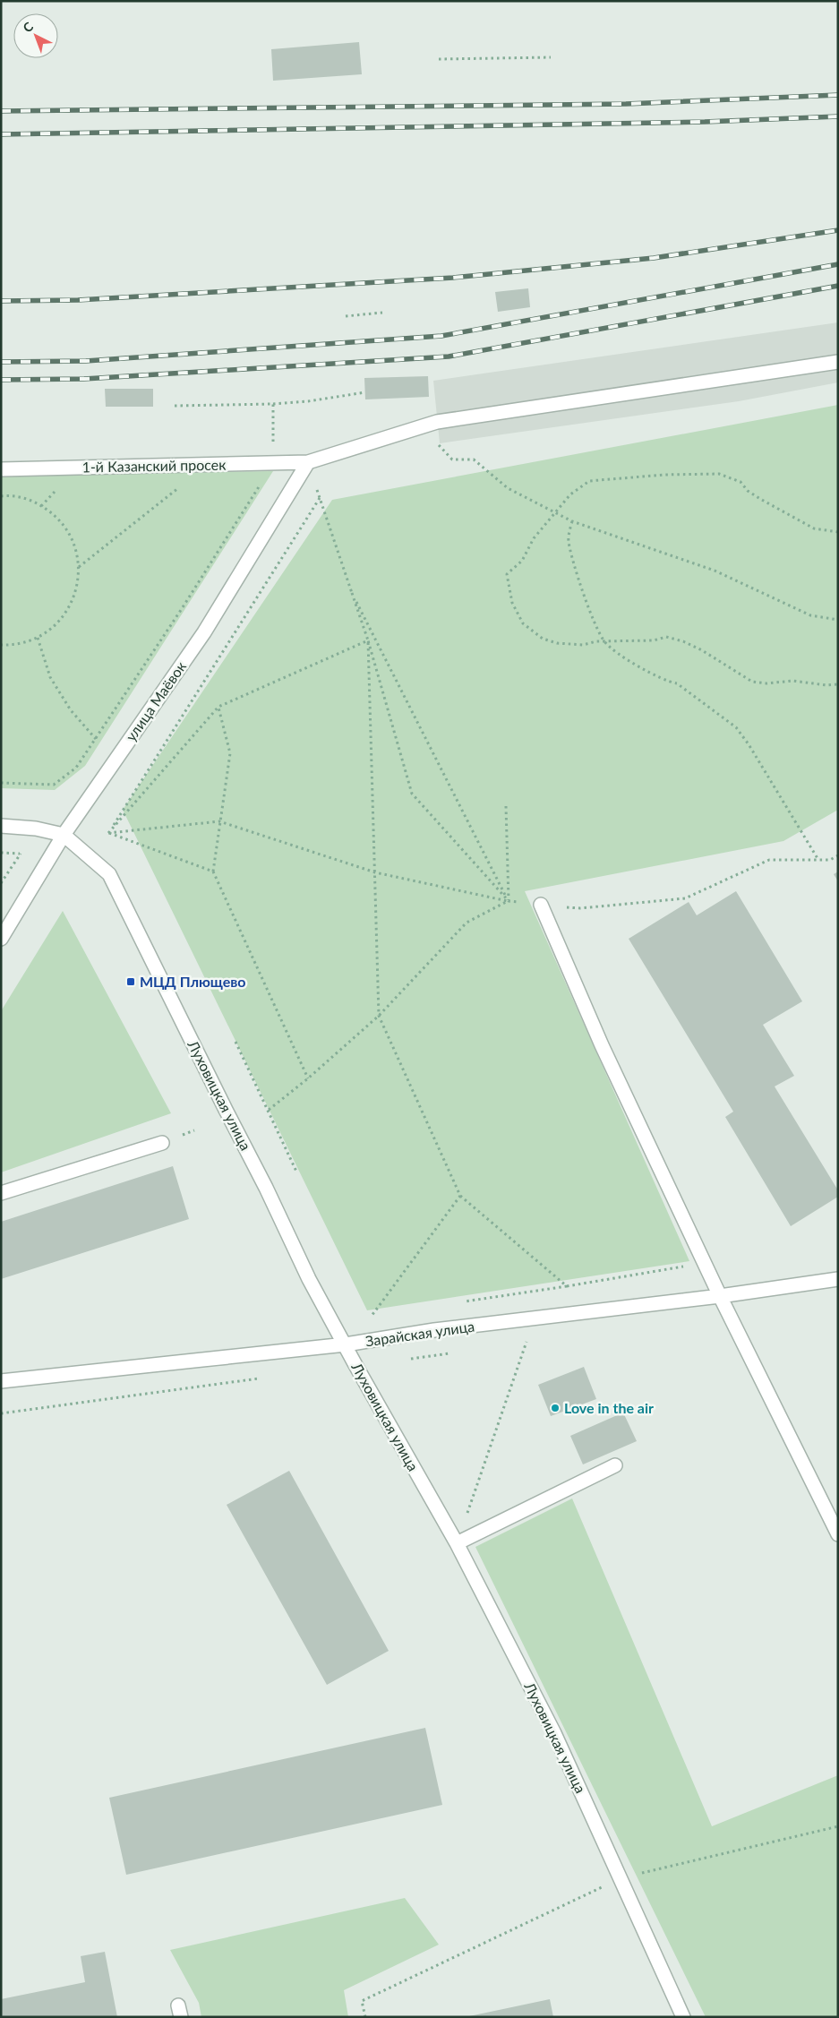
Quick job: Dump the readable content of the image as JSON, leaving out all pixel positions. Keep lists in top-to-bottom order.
{
  "streets": {
    "street": [
      "1-й Казанский просек",
      "улица Маёвок",
      "Луховицкая улица",
      "Зарайская улица"
    ]
  },
  "crossings": [
    ["1-й Казанский просек", "улица Маёвок"],
    ["улица Маёвок", "Луховицкая улица"],
    ["Луховицкая улица", "Зарайская улица"]
  ],
  "places": {
    "transit": ["МЦД Плющево"],
    "other": ["Love in the air"]
  },
  "north": "top left"
}
